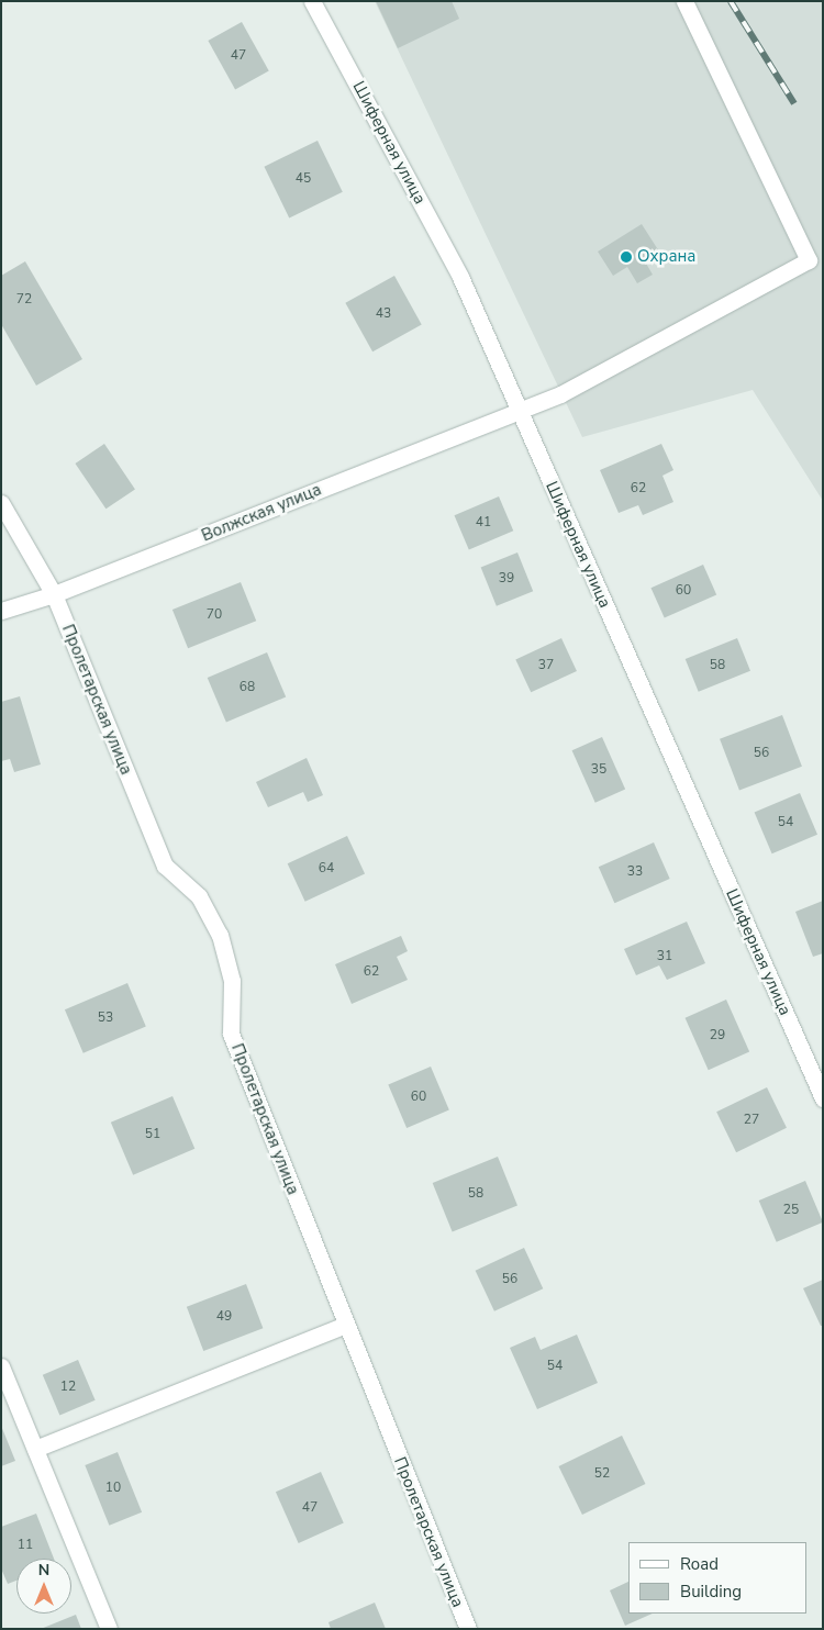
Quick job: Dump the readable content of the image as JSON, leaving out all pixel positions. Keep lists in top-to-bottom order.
{
  "streets": {
    "street": ["Шиферная улица", "Волжская улица", "Пролетарская улица"]
  },
  "crossings": [
    ["Шиферная улица", "Волжская улица"],
    ["Волжская улица", "Пролетарская улица"]
  ],
  "places": ["Охрана"],
  "house_numbers": [
    "47",
    "45",
    "72",
    "43",
    "62",
    "41",
    "39",
    "60",
    "70",
    "37",
    "58",
    "68",
    "56",
    "35",
    "54",
    "64",
    "33",
    "31",
    "62",
    "53",
    "29",
    "60",
    "27",
    "51",
    "58",
    "25",
    "56",
    "49",
    "54",
    "12",
    "52",
    "10",
    "47",
    "11"
  ],
  "legend": ["Road", "Building"],
  "north": "top"
}
